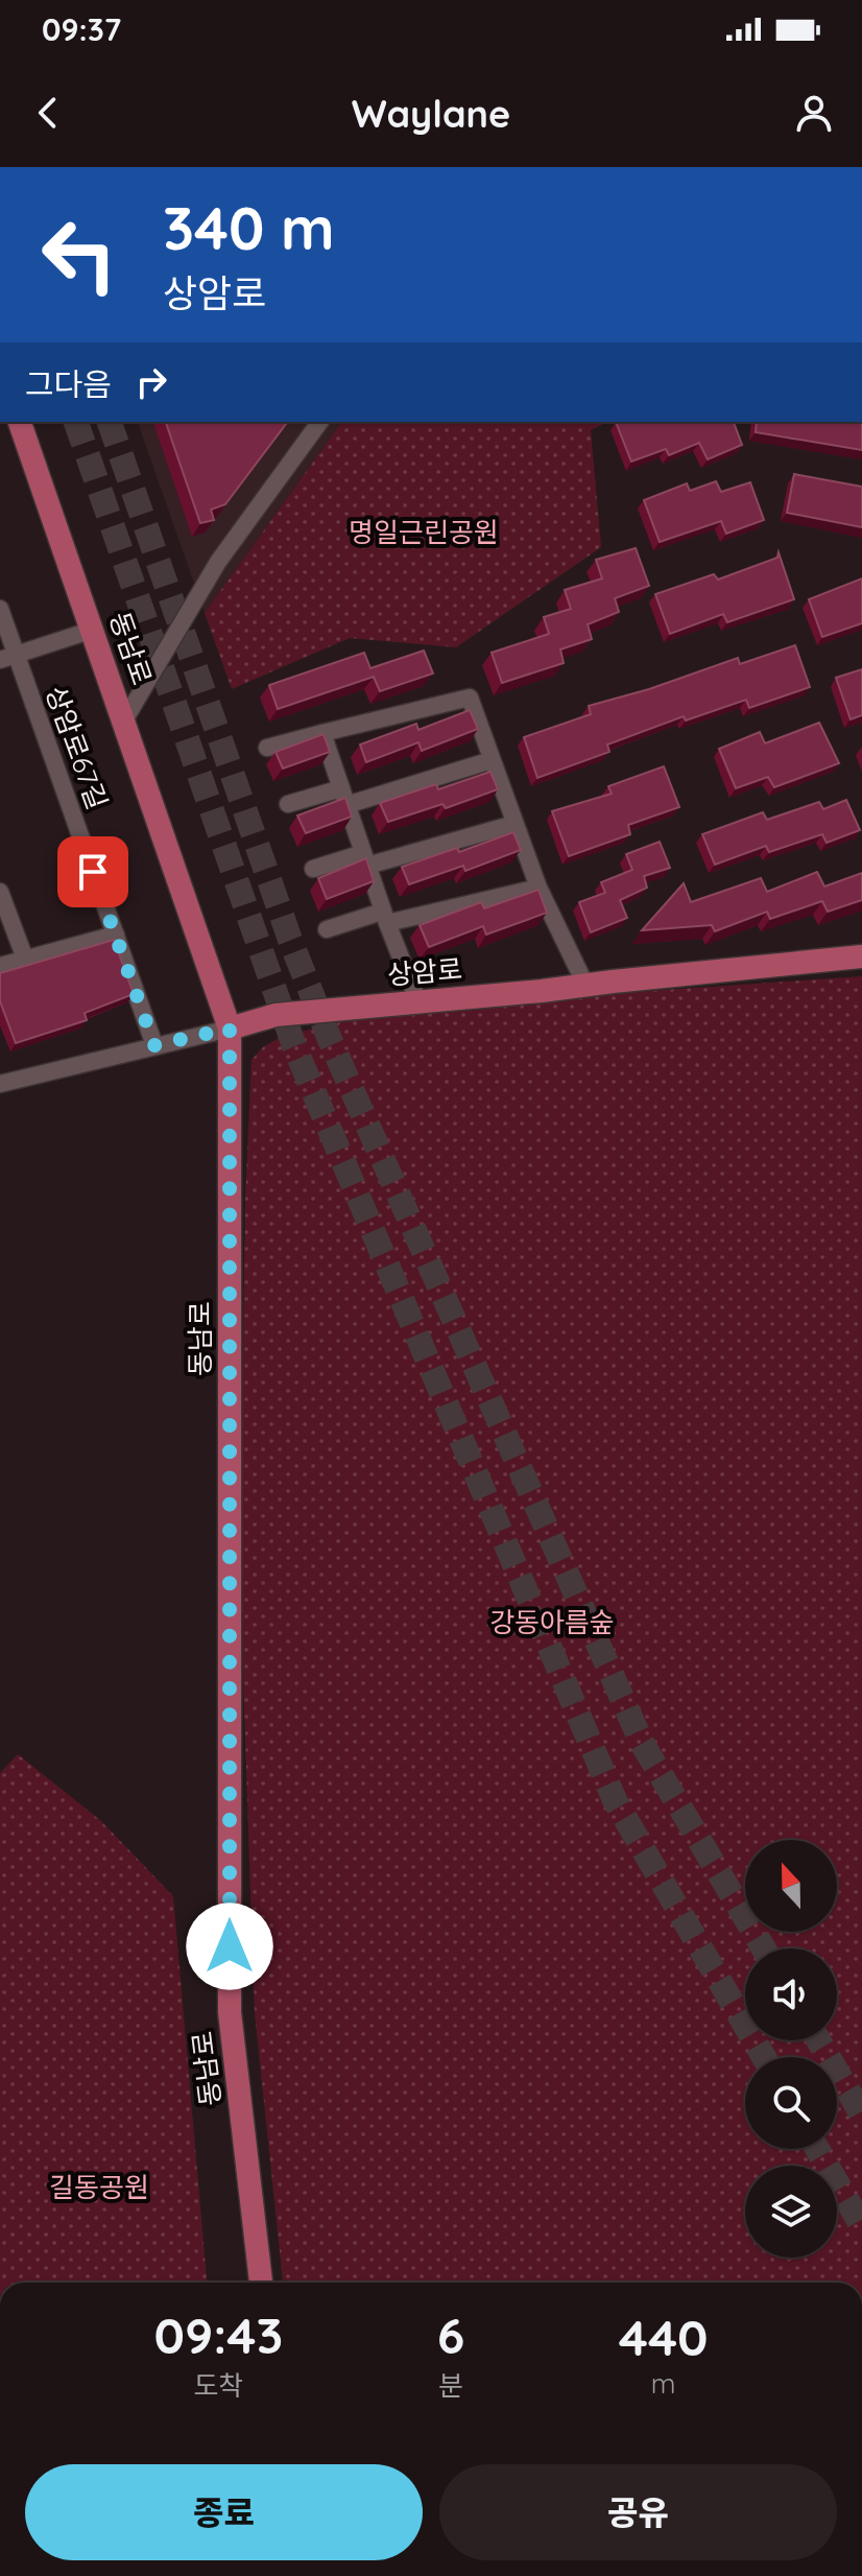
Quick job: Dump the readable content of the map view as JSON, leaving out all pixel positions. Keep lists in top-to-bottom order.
{
  "streets": {
    "main road": ["동남로", "상암로"],
    "street": ["상암로67길"]
  },
  "crossings": [
    ["동남로", "상암로"],
    ["상암로67길", "상암로"]
  ],
  "parks": ["명일근린공원", "강동아름숲", "길동공원"],
  "north": "top",
  "page": {
    "status": "09:37",
    "header": "Waylane",
    "turn": ["340 m", "상암로"],
    "then": "그다음",
    "eta": [
      "09:43",
      "도착",
      "6",
      "분",
      "440",
      "m"
    ],
    "buttons": ["종료", "공유"]
  }
}
